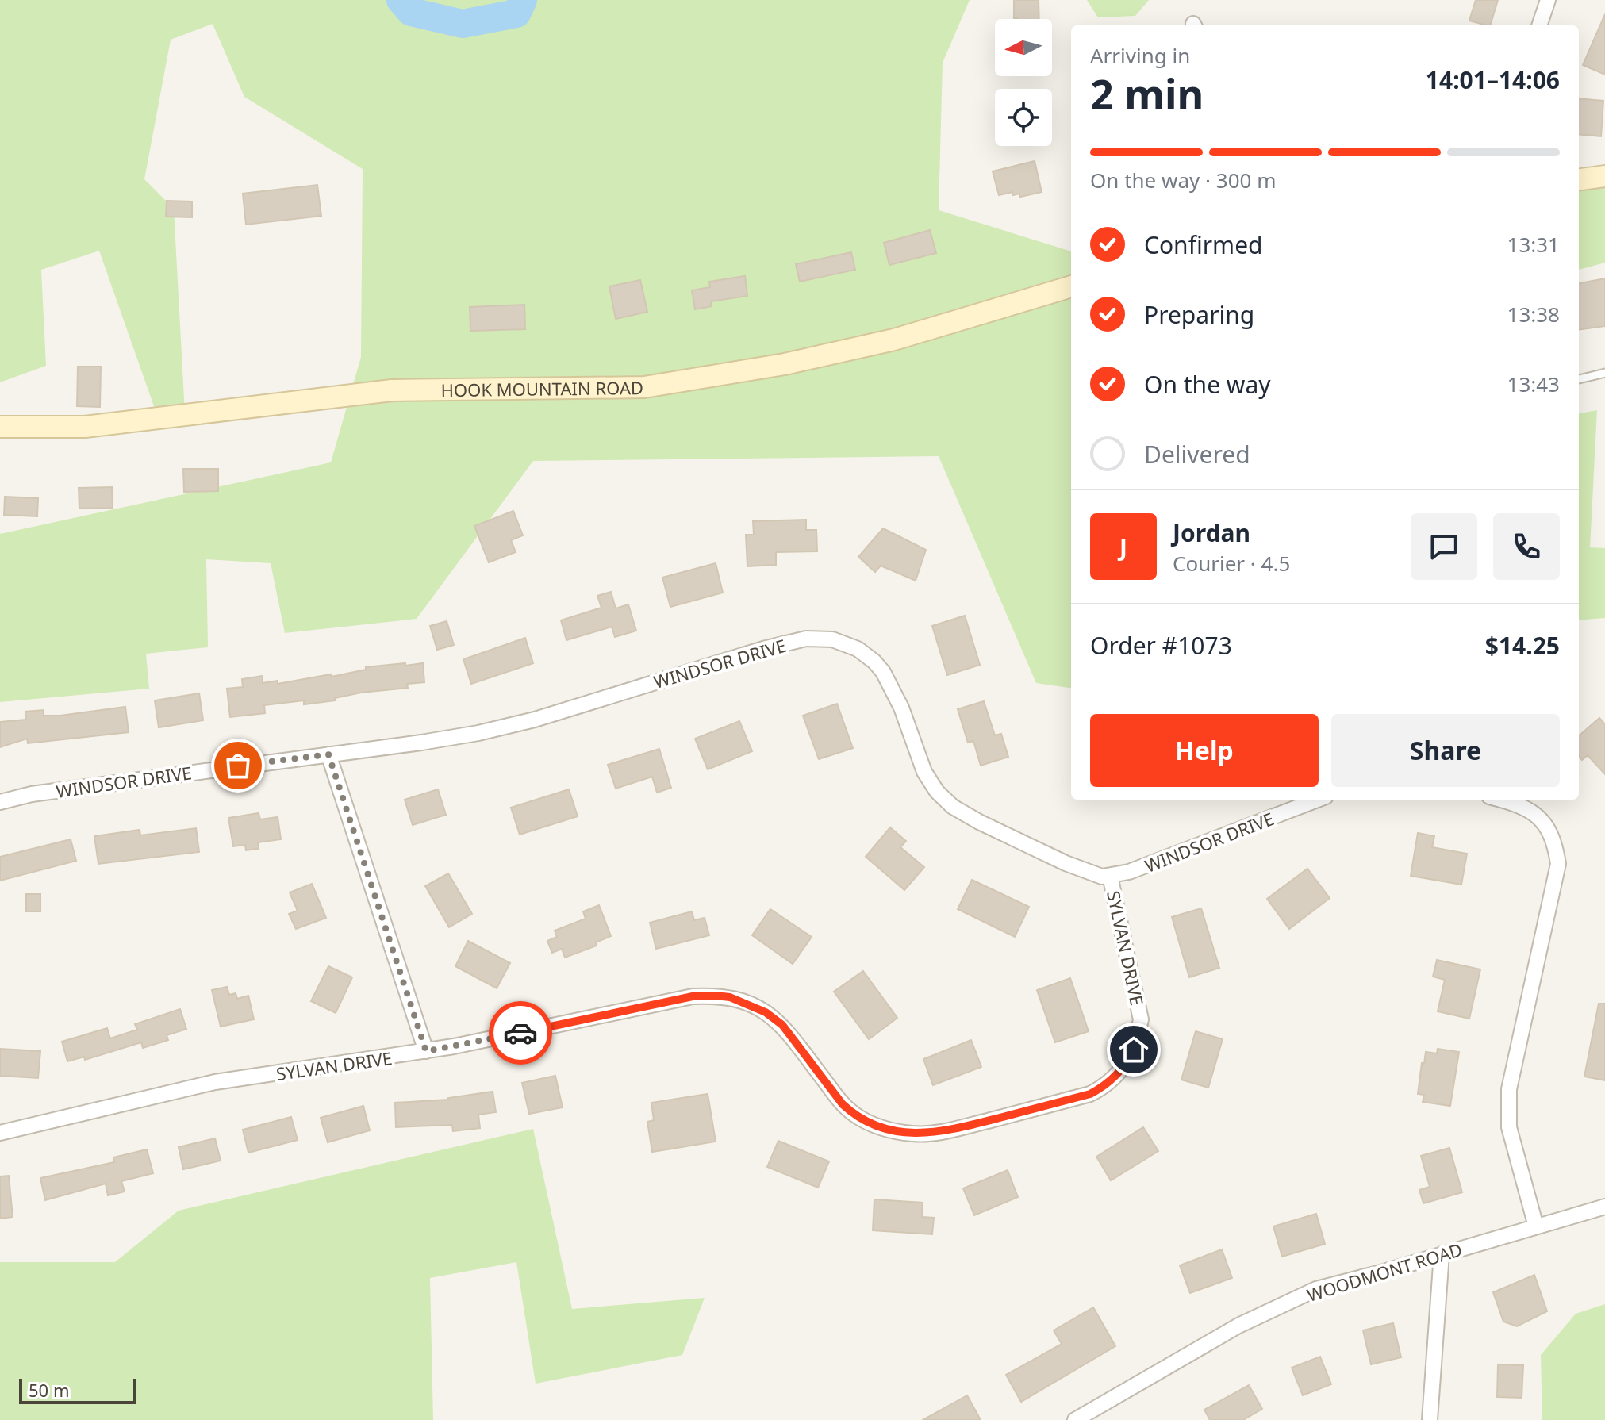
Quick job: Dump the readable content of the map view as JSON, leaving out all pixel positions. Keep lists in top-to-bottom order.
{
  "streets": {
    "street": [
      "HOOK MOUNTAIN ROAD",
      "WINDSOR DRIVE",
      "SYLVAN DRIVE",
      "WOODMONT ROAD"
    ]
  },
  "crossings": [
    ["WINDSOR DRIVE", "SYLVAN DRIVE"]
  ],
  "scale_bar": "50 m",
  "north": "left",
  "page": {
    "heading": ["2 min", "Arriving in", "14:01–14:06"],
    "panel": [
      "Jordan",
      "Courier · 4.5",
      "Order #1073",
      "$14.25"
    ],
    "bar": "On the way · 300 m",
    "list": [
      ["Confirmed", "13:31"],
      ["Preparing", "13:38"],
      ["On the way", "13:43"],
      "Delivered"
    ],
    "round": "J",
    "buttons": ["Help", "Share"],
    "scale": "50 m"
  }
}
